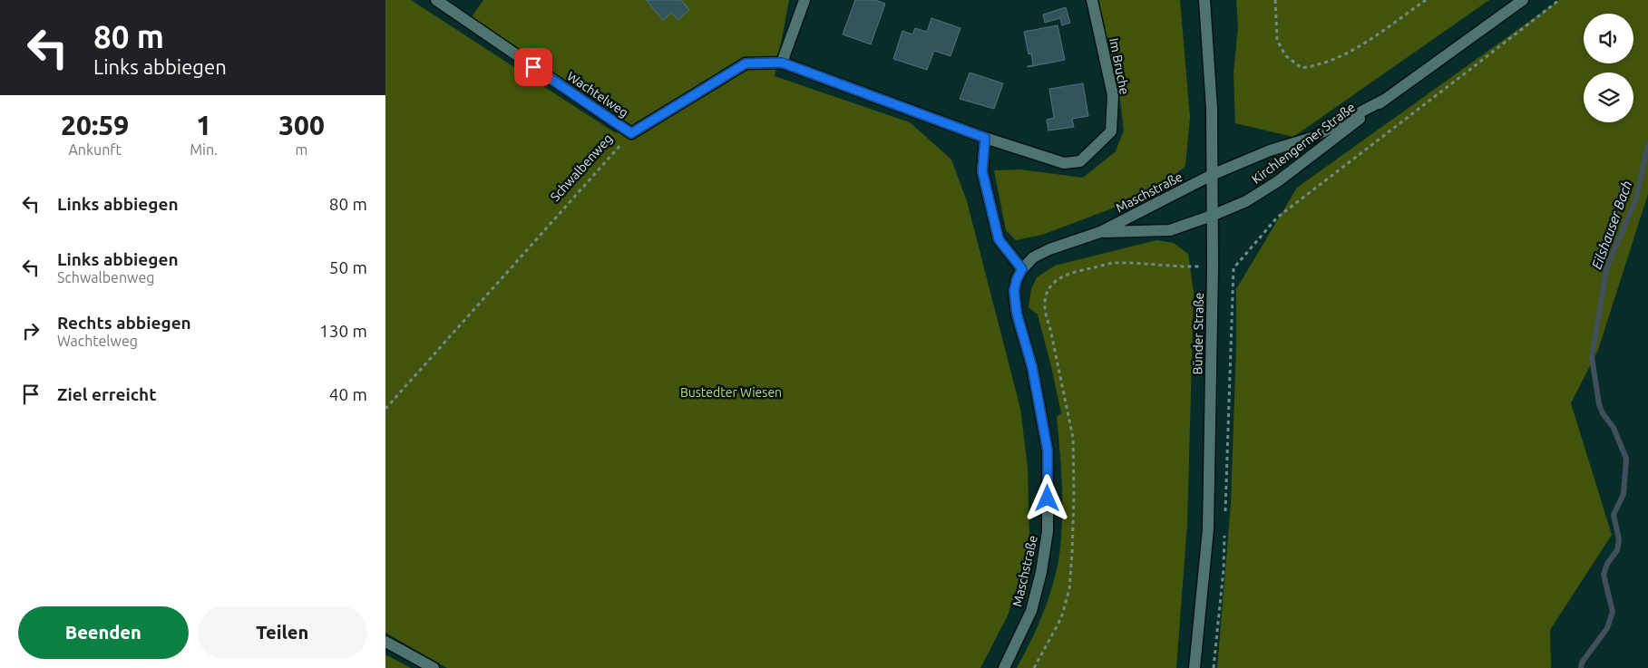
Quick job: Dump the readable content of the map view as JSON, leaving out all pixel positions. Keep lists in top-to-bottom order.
{
  "streets": {
    "street": [
      "Im Bruche",
      "Wachtelweg",
      "Kirchlengerner Straße",
      "Schwalbenweg",
      "Maschstraße",
      "Bünder Straße"
    ]
  },
  "crossings": [
    ["Im Bruche", "Schwalbenweg"],
    ["Wachtelweg", "Schwalbenweg"],
    ["Kirchlengerner Straße", "Maschstraße"],
    ["Kirchlengerner Straße", "Bünder Straße"],
    ["Maschstraße", "Bünder Straße"]
  ],
  "water": ["Eilshauser Bach"],
  "parks": ["Bustedter Wiesen"],
  "page": {
    "turn": ["80 m", "Links abbiegen"],
    "eta": [
      "20:59",
      "Ankunft",
      "1",
      "Min.",
      "300",
      "m"
    ],
    "list": [
      {
        "name": "Links abbiegen",
        "value": "80 m"
      },
      {
        "name": "Links abbiegen",
        "note": "Schwalbenweg",
        "value": "50 m"
      },
      {
        "name": "Rechts abbiegen",
        "note": "Wachtelweg",
        "value": "130 m"
      },
      {
        "name": "Ziel erreicht",
        "value": "40 m"
      }
    ],
    "buttons": ["Beenden", "Teilen"]
  }
}
